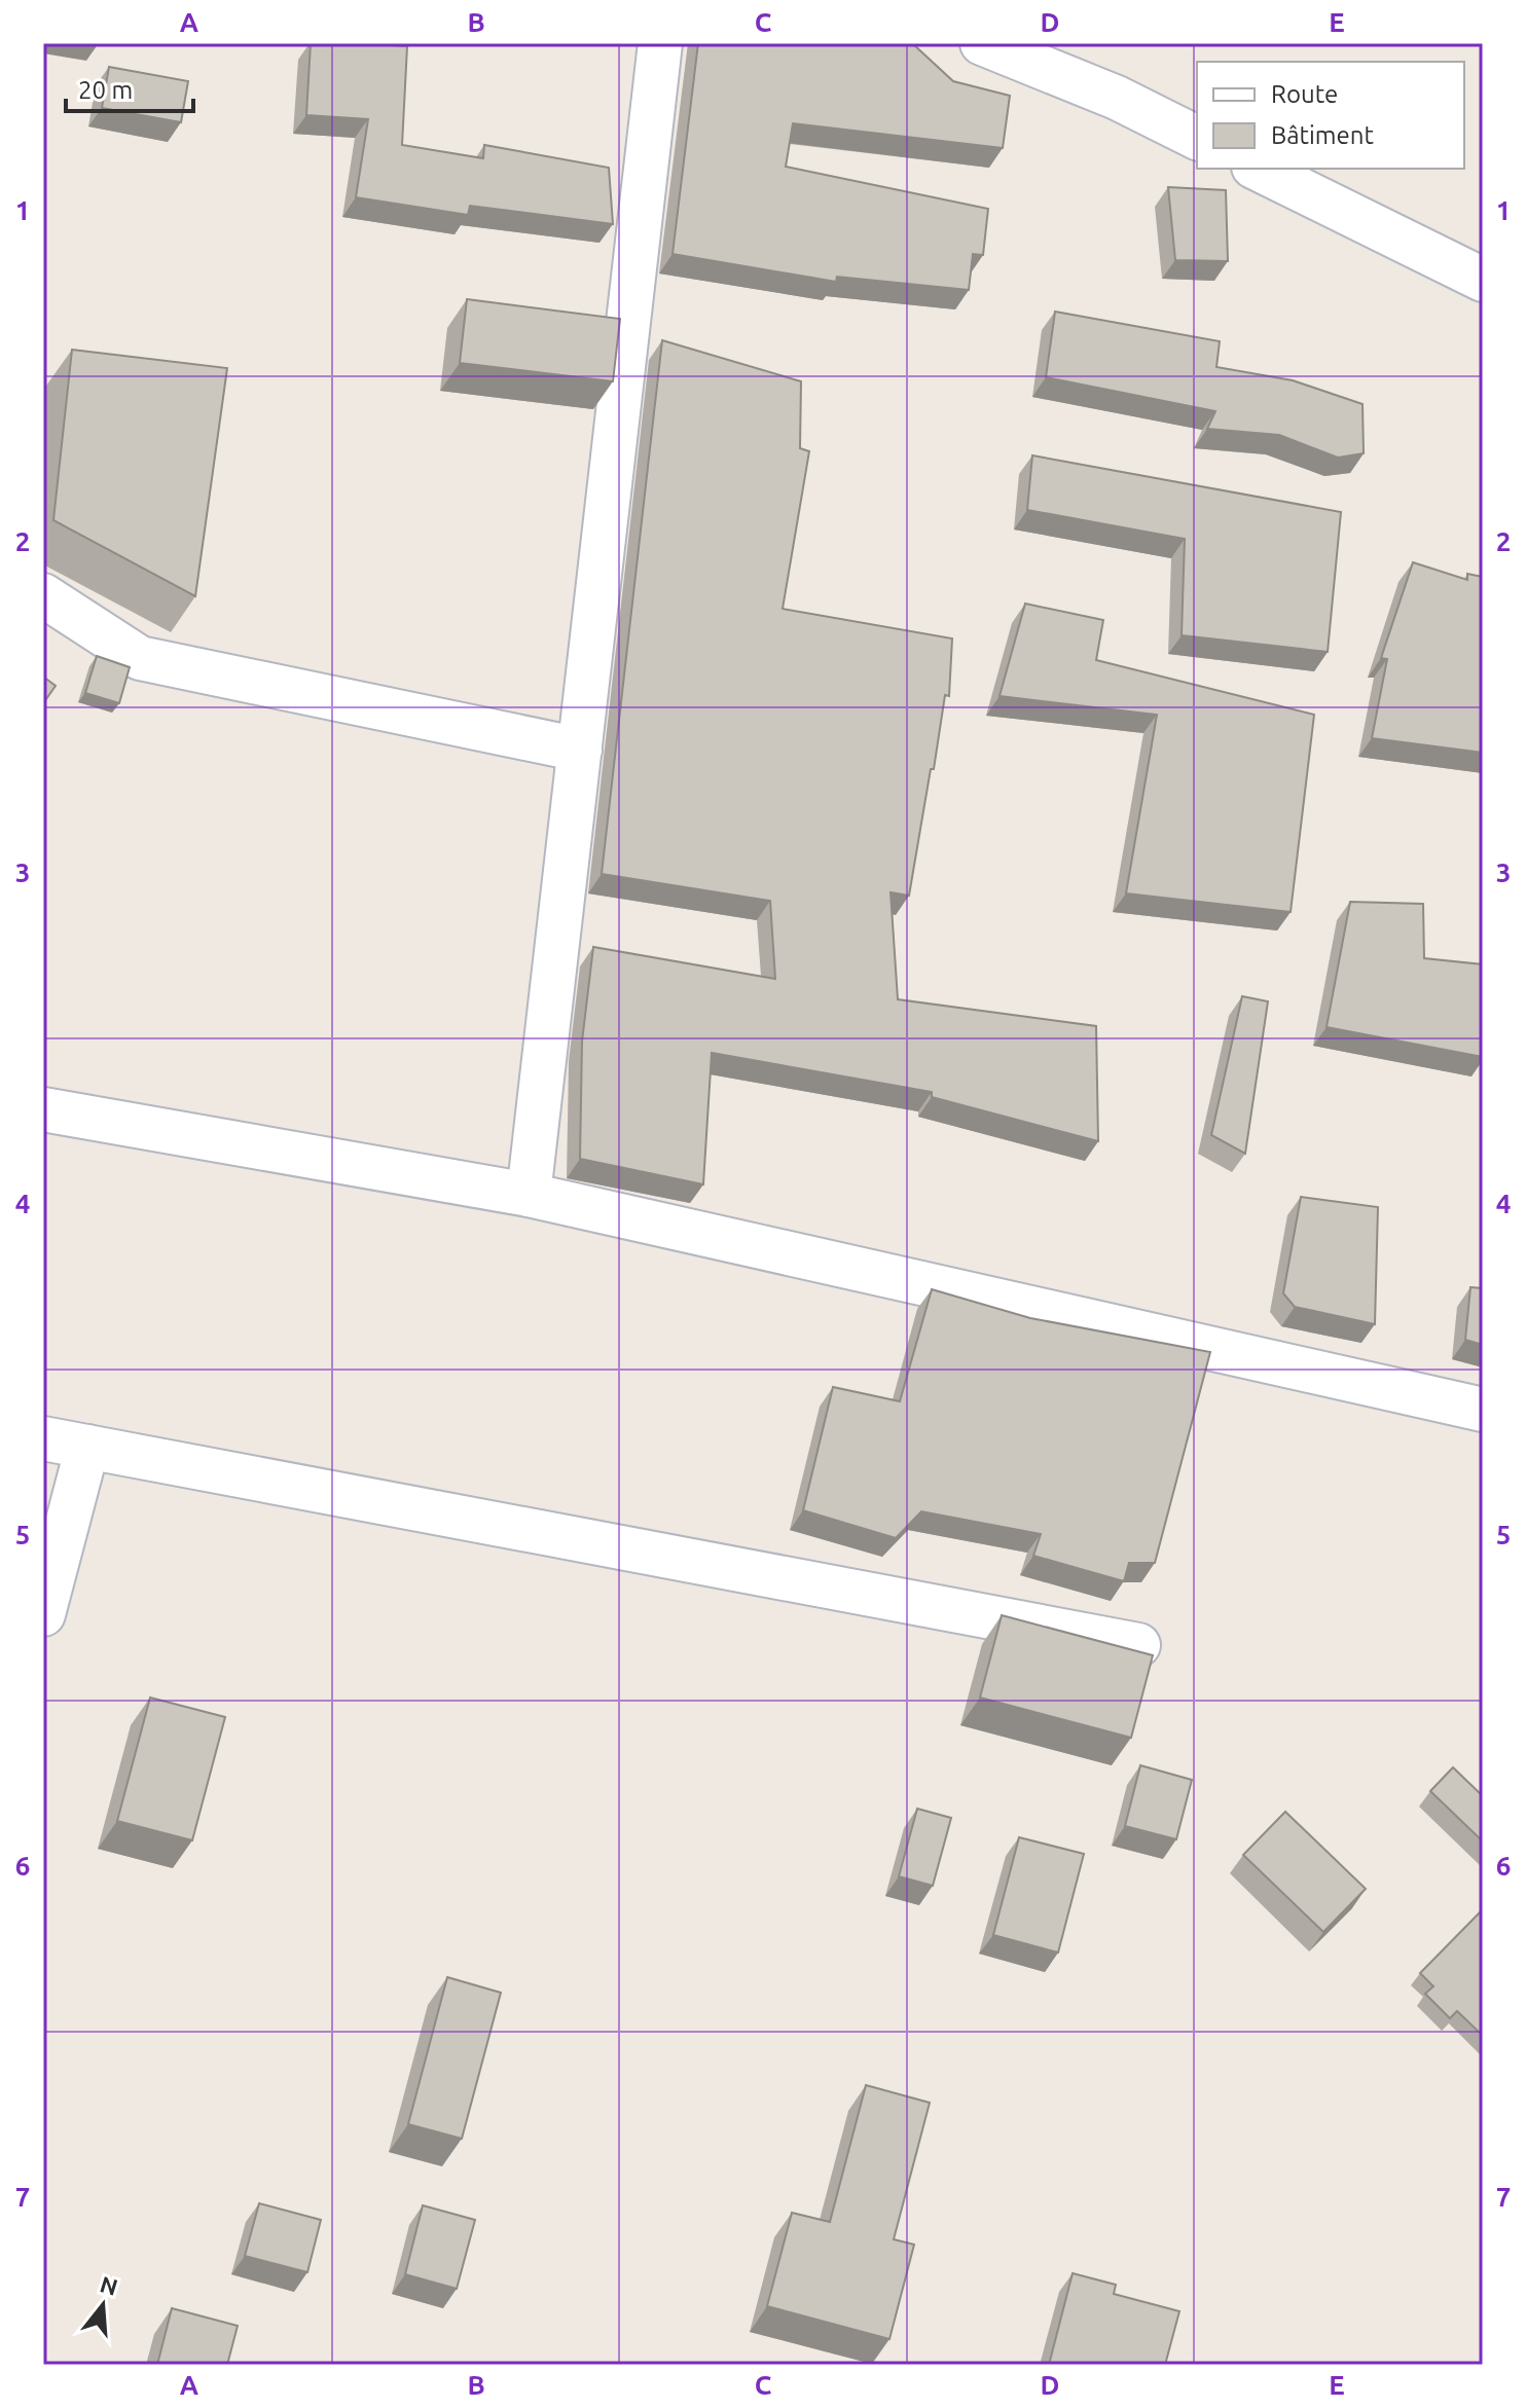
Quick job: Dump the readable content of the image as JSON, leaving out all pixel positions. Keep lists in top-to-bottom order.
{
  "legend": ["Route", "Bâtiment"],
  "scale_bar": "20 m",
  "north": "top",
  "grid": {
    "columns": [
      "A",
      "B",
      "C",
      "D",
      "E"
    ],
    "rows": [
      "1",
      "2",
      "3",
      "4",
      "5",
      "6",
      "7"
    ]
  }
}
